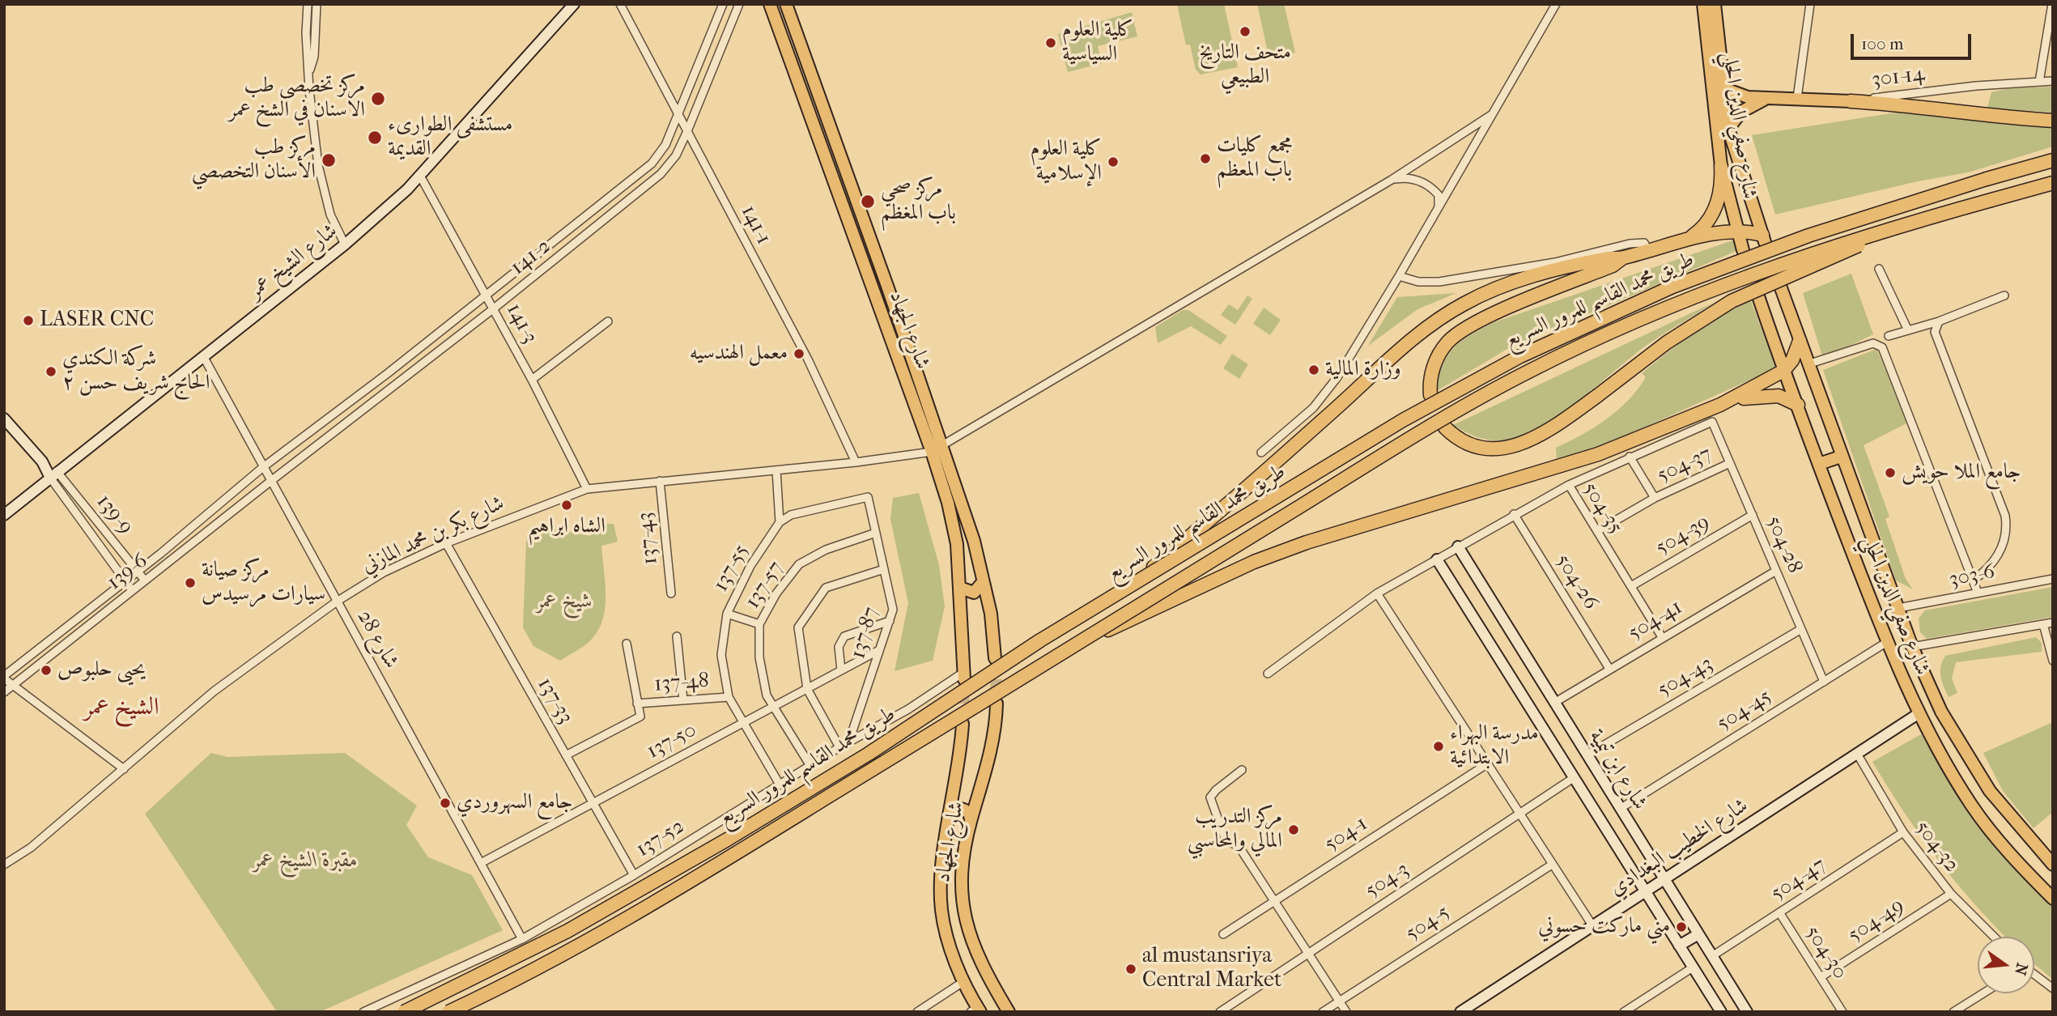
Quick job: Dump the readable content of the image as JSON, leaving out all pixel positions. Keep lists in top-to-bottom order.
{
  "streets": {
    "highway": ["طريق محمد القاسم للمرور السريع"],
    "main road": ["شارع صفي الدين الحلي", "شارع الجهاد"],
    "street": [
      "301-14",
      "141-1",
      "141-2",
      "شارع الشيخ عمر",
      "141-3",
      "504-37",
      "504-35",
      "139-9",
      "شارع بكر بن محمد المازني",
      "504-39",
      "137-43",
      "504-28",
      "137-55",
      "139-6",
      "303-6",
      "504-26",
      "137-57",
      "504-41",
      "137-87",
      "شارع 28",
      "504-43",
      "137-48",
      "137-33",
      "504-45",
      "137-50",
      "شارع ابن تيمية",
      "504-1",
      "137-52",
      "504-32",
      "شارع الخطيب البغدادي",
      "504-47",
      "504-3",
      "504-49",
      "504-5",
      "504-30"
    ]
  },
  "crossings": [
    ["شارع صفي الدين الحلي", "303-6"],
    ["شارع صفي الدين الحلي", "504-45"],
    ["شارع صفي الدين الحلي", "شارع الخطيب البغدادي"],
    ["141-1", "141-2"],
    ["141-1", "شارع بكر بن محمد المازني"],
    ["141-2", "141-3"],
    ["141-2", "139-6"],
    ["141-2", "شارع 28"],
    ["شارع الشيخ عمر", "141-3"],
    ["شارع الشيخ عمر", "139-9"],
    ["شارع الشيخ عمر", "شارع 28"],
    ["141-3", "شارع بكر بن محمد المازني"],
    ["شارع الجهاد", "شارع بكر بن محمد المازني"],
    ["شارع الجهاد", "137-52"],
    ["504-37", "504-35"],
    ["504-37", "504-28"],
    ["504-35", "504-39"],
    ["504-35", "504-26"],
    ["504-35", "504-41"],
    ["504-35", "شارع ابن تيمية"],
    ["139-9", "139-6"],
    ["شارع بكر بن محمد المازني", "137-43"],
    ["شارع بكر بن محمد المازني", "شارع 28"],
    ["شارع بكر بن محمد المازني", "137-33"],
    ["504-39", "504-28"],
    ["504-28", "504-41"],
    ["504-28", "504-43"],
    ["504-28", "504-45"],
    ["137-55", "137-87"],
    ["137-55", "137-48"],
    ["137-55", "137-50"],
    ["137-55", "137-52"],
    ["139-6", "شارع 28"],
    ["504-26", "504-41"],
    ["137-57", "137-87"],
    ["137-57", "137-50"],
    ["137-57", "137-52"],
    ["504-41", "شارع ابن تيمية"],
    ["137-87", "137-50"],
    ["137-87", "137-52"],
    ["شارع 28", "137-50"],
    ["شارع 28", "137-52"],
    ["504-43", "شارع ابن تيمية"],
    ["137-33", "137-50"],
    ["137-33", "137-52"],
    ["504-45", "شارع ابن تيمية"],
    ["شارع ابن تيمية", "شارع الخطيب البغدادي"],
    ["شارع ابن تيمية", "504-47"],
    ["شارع ابن تيمية", "504-3"],
    ["504-32", "شارع الخطيب البغدادي"],
    ["504-32", "504-47"],
    ["504-32", "504-49"],
    ["504-47", "504-30"],
    ["504-49", "504-30"]
  ],
  "districts": ["الشيخ عمر"],
  "parks": ["شيخ عمر", "مقبرة الشيخ عمر"],
  "places": [
    "متحف التاريخ الطبيعي",
    "كلية العلوم السياسية",
    "مركز تخصصي طب الاسنان في الشخ عمر",
    "مستشفى الطوارىء القديمة",
    "مجمع كليات باب المعظم",
    "مركز طب الأسنان التخصصي",
    "كلية العلوم الإسلامية",
    "مركز صحي باب المغظم",
    "LASER CNC",
    "معمل الهندسيه",
    "وزارة المالية",
    "شركة الكندي الحاج شريف حسن ٢",
    "جامع الملا حويش",
    "الشاه ابراهيم",
    "مركز صيانة سيارات مرسيدس",
    "يحيى حلبوص",
    "مدرسة البهراء الابتدائية",
    "جامع السهروردي",
    "مركز التدريب المالي والمحاسبي",
    "مني ماركت حسوني",
    "al mustansriya Central Market"
  ],
  "scale_bar": "100 m",
  "north": "right"
}
